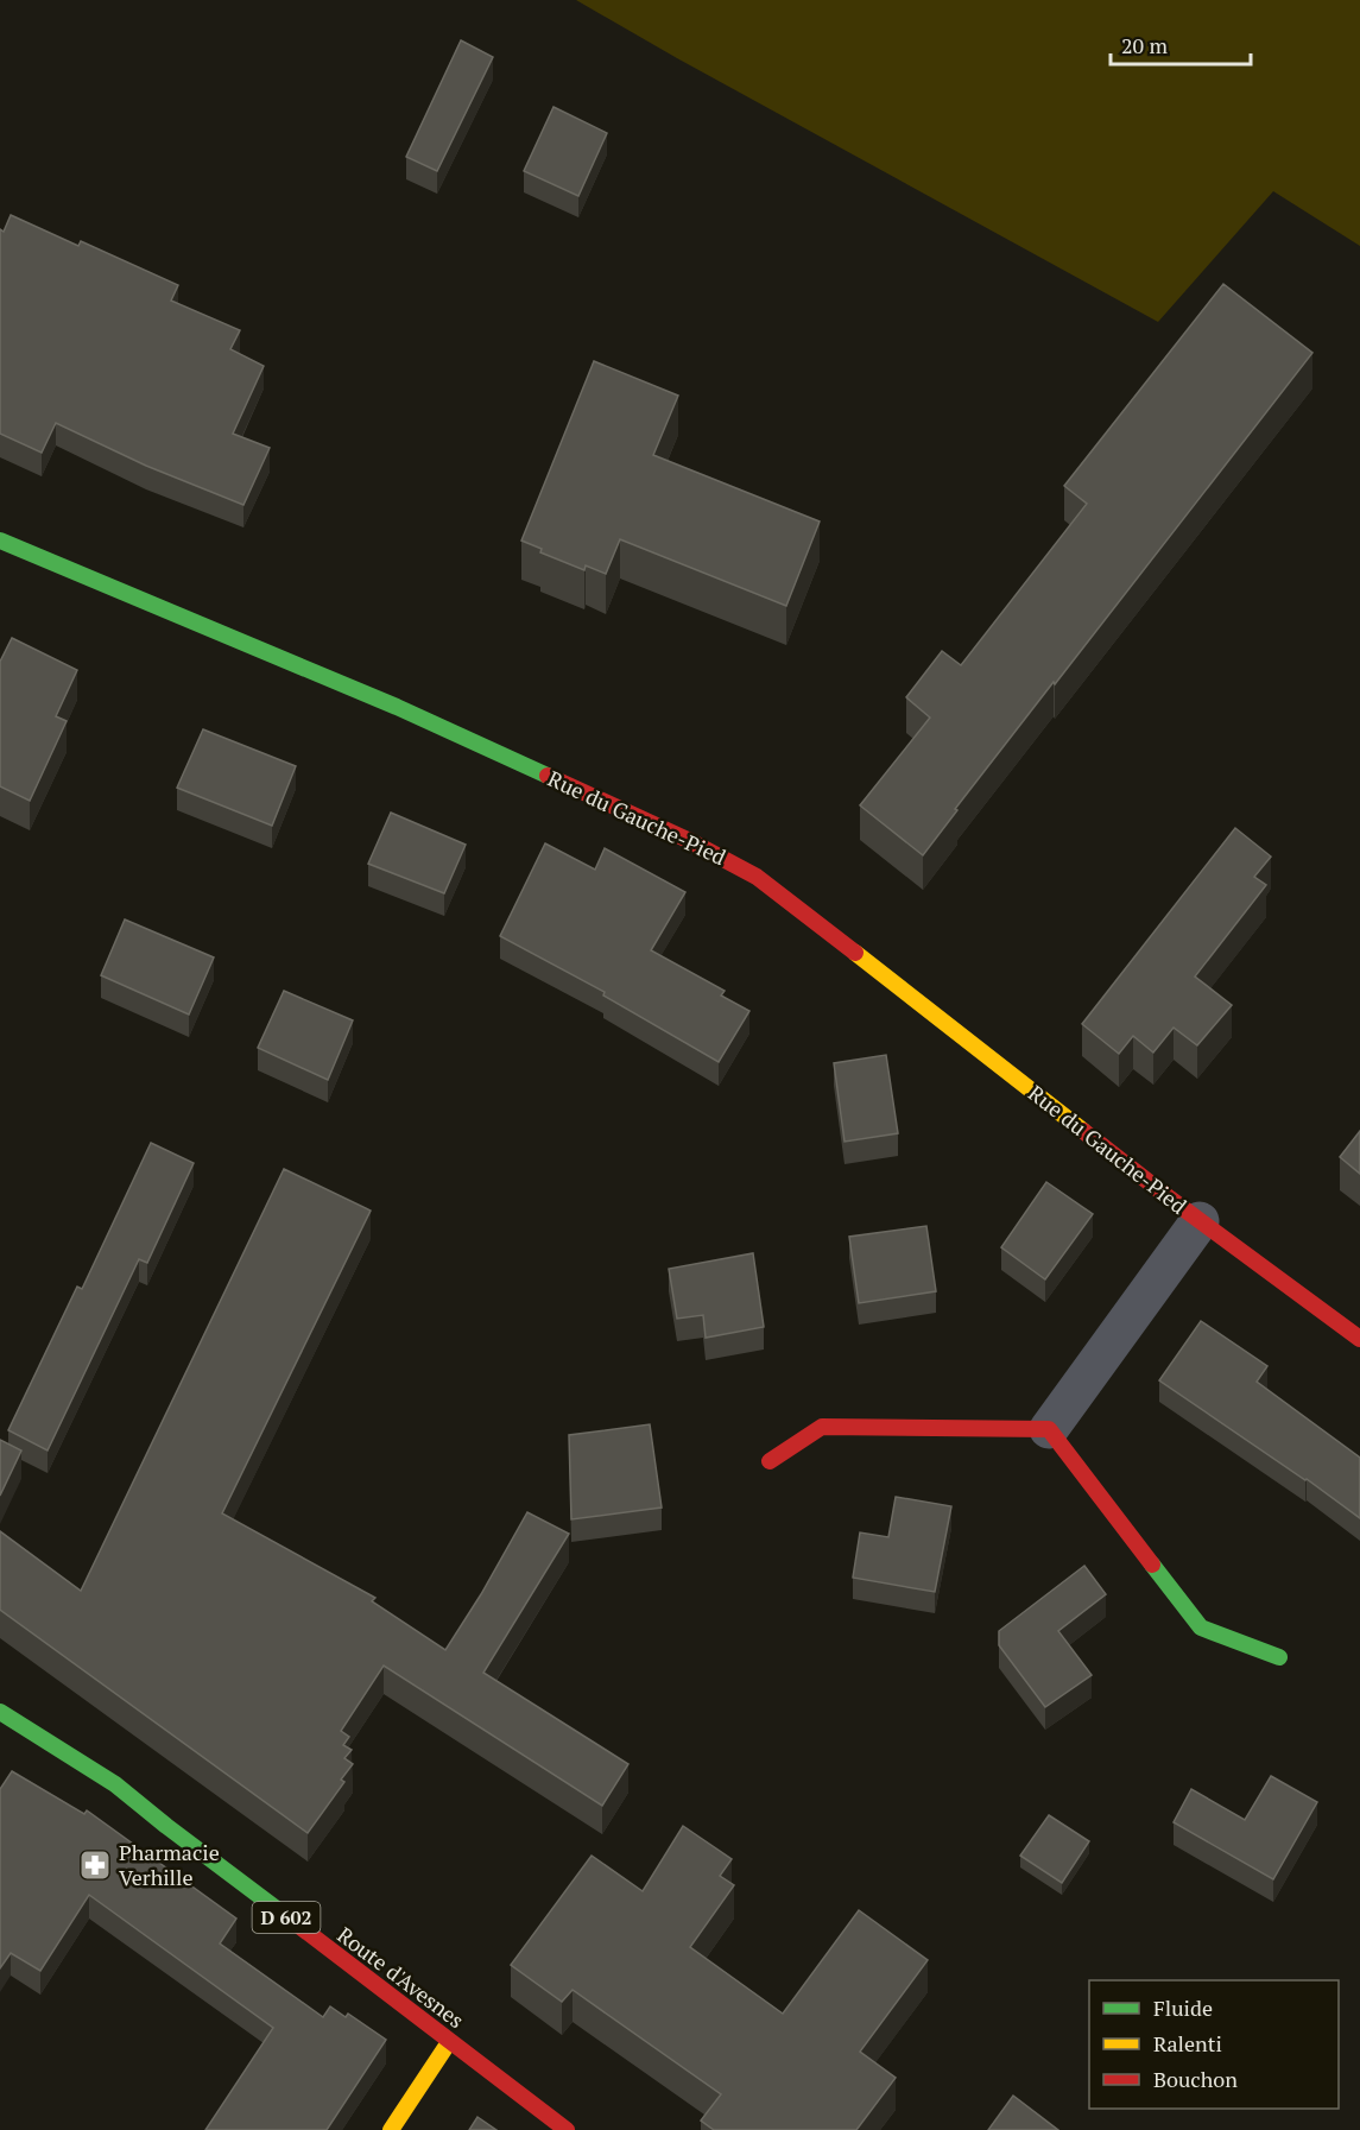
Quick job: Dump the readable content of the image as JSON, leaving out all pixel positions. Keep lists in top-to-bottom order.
{
  "streets": {
    "street": ["Rue du Gauche-Pied", "D 602", "Route d'Avesnes"]
  },
  "places": {
    "pharmacy": ["Pharmacie Verhille"]
  },
  "legend": ["Fluide", "Ralenti", "Bouchon"],
  "scale_bar": "20 m"
}
